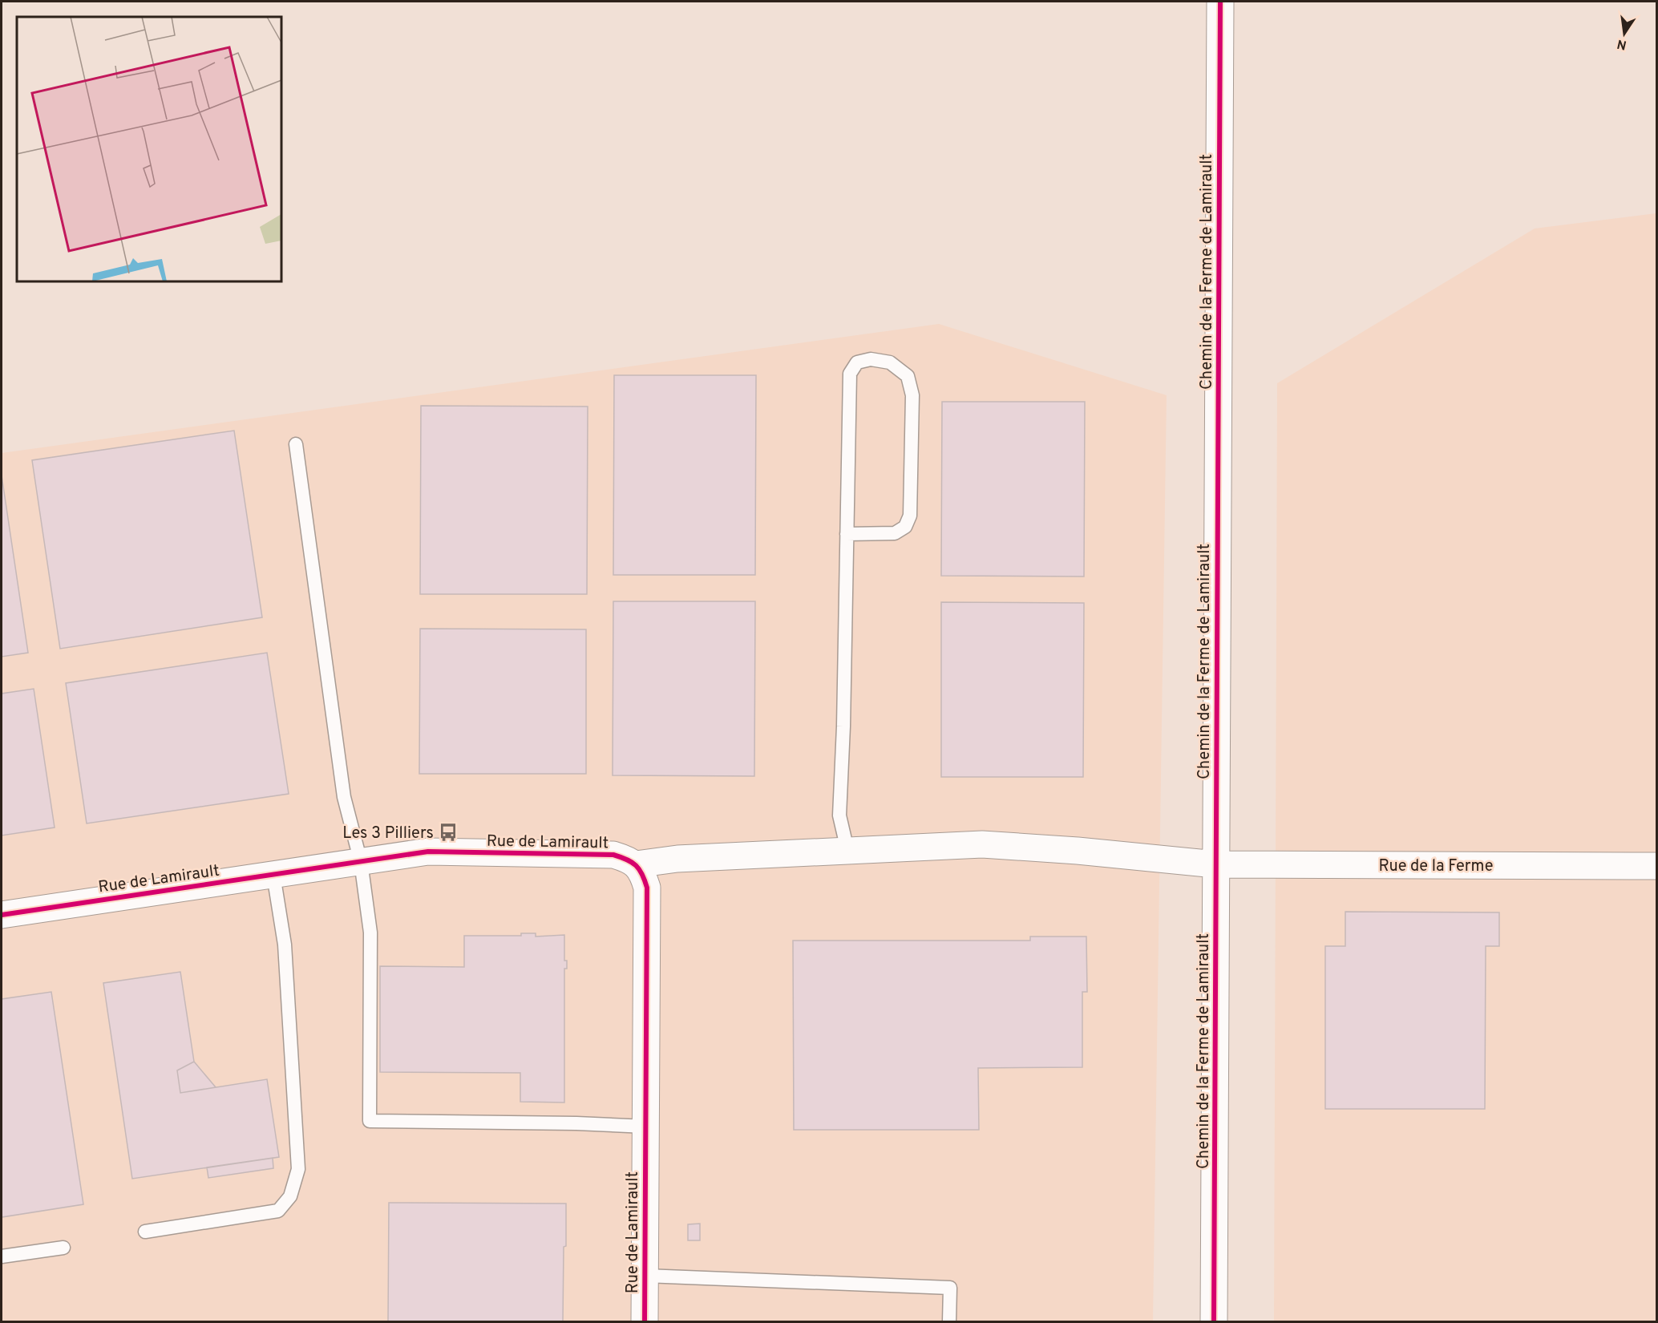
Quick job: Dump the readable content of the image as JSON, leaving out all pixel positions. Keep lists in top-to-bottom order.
{
  "streets": {
    "street": ["Chemin de la Ferme de Lamirault", "Rue de Lamirault", "Rue de la Ferme"]
  },
  "crossings": [
    ["Chemin de la Ferme de Lamirault", "Rue de la Ferme"],
    ["Rue de Lamirault", "Rue de la Ferme"]
  ],
  "places": {
    "bus stop": ["Les 3 Pilliers"]
  },
  "north": "bottom"
}
